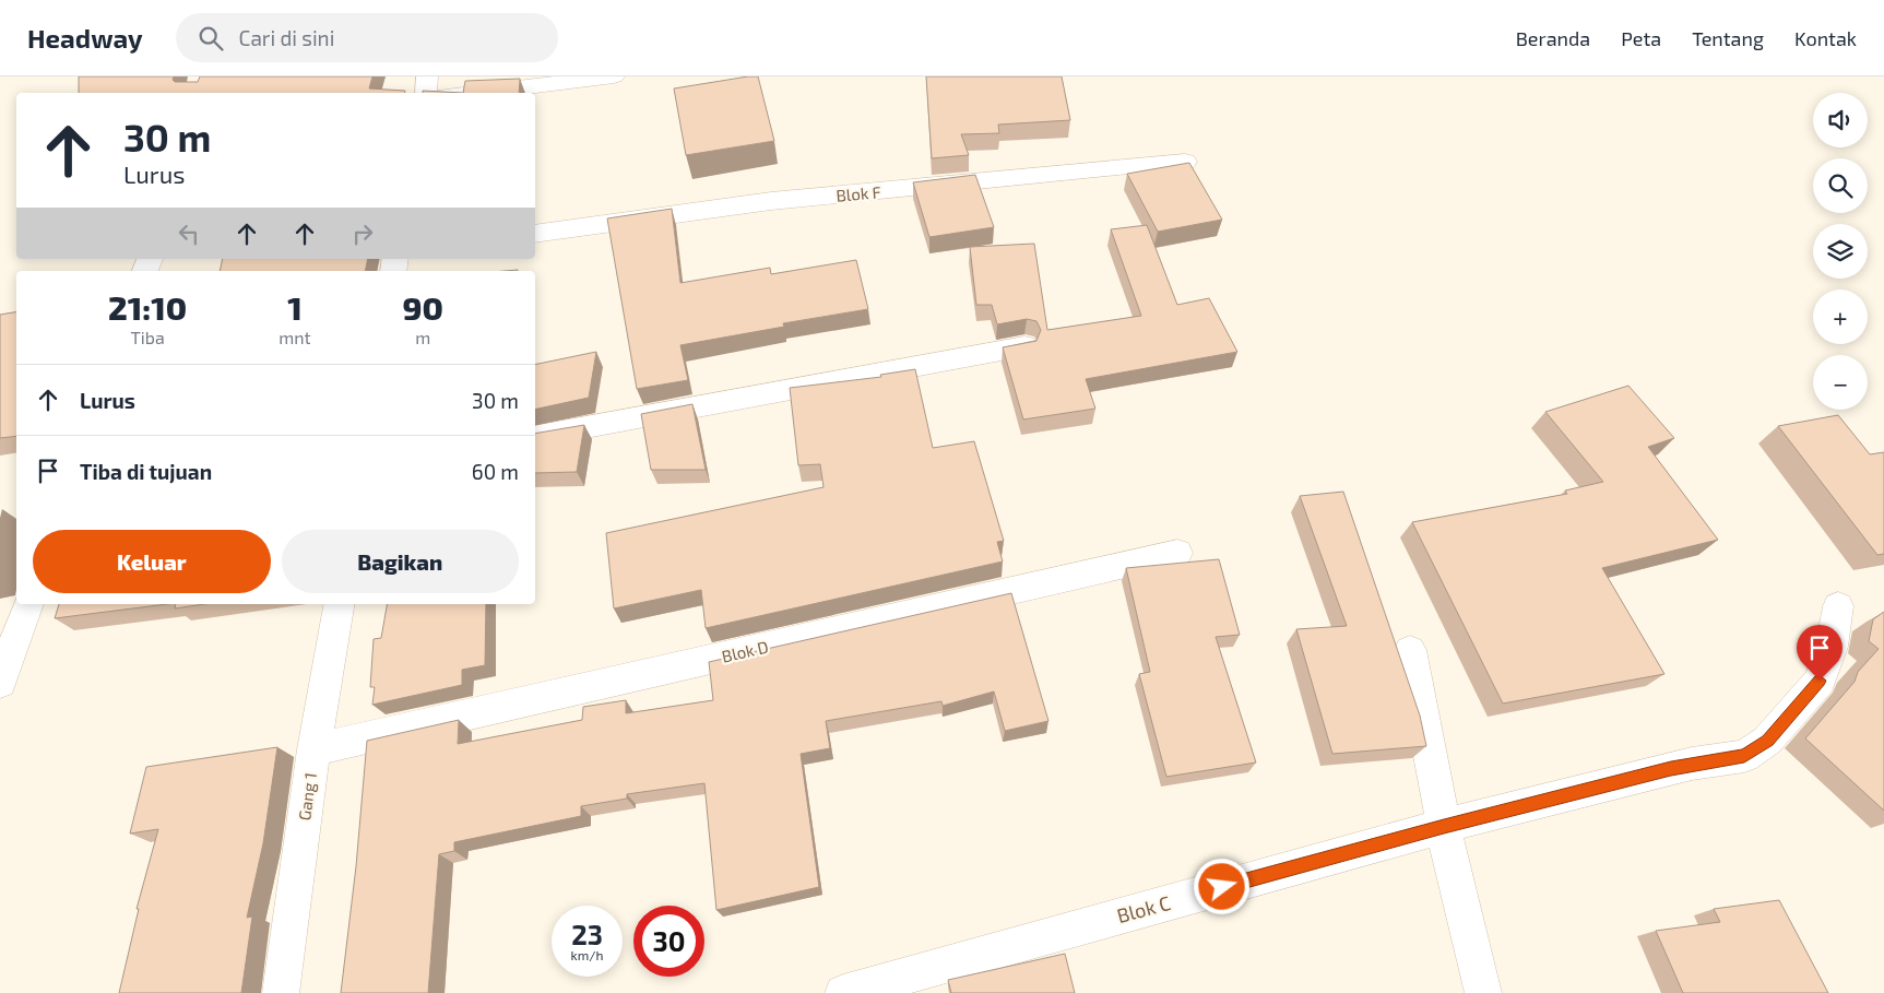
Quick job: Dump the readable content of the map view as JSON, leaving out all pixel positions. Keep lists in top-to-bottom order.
{
  "streets": {
    "street": [
      "Blok F",
      "Blok D",
      "Gang 1",
      "Blok C"
    ]
  },
  "crossings": [
    ["Blok D", "Gang 1"]
  ],
  "page": {
    "header": "Headway",
    "search": "Cari di sini",
    "nav": [
      "Beranda",
      "Peta",
      "Tentang",
      "Kontak"
    ],
    "map_buttons": ["+", "−"],
    "turn": ["30 m", "Lurus"],
    "eta": [
      "21:10",
      "Tiba",
      "1",
      "mnt",
      "90",
      "m"
    ],
    "list": [
      {
        "name": "Lurus",
        "value": "30 m"
      },
      {
        "name": "Tiba di tujuan",
        "value": "60 m"
      }
    ],
    "buttons": ["Keluar", "Bagikan"],
    "speed": "23 km/h",
    "limit": "30"
  }
}
